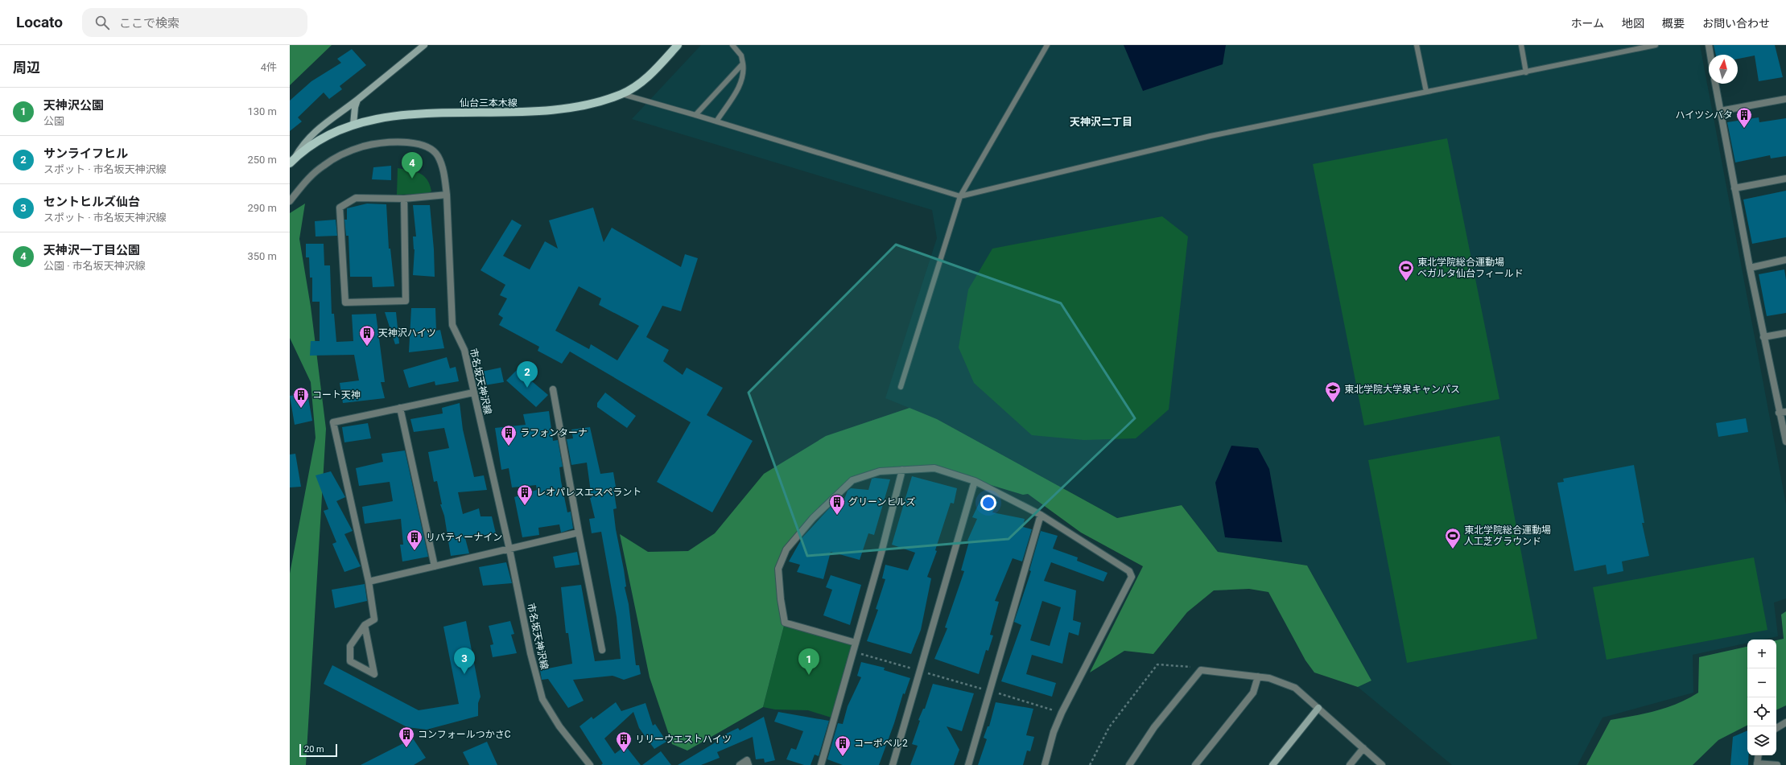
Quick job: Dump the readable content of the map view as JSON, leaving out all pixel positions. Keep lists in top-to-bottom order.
{
  "streets": {
    "main road": ["仙台三本木線"],
    "street": ["市名坂天神沢線"]
  },
  "districts": ["天神沢二丁目"],
  "places": {
    "building": [
      "ハイツシバタ",
      "天神沢ハイツ",
      "コート天神",
      "ラフォンターナ",
      "レオパレスエスペラント",
      "グリーンヒルズ",
      "リバティーナイン",
      "コンフォールつかさC",
      "リリーウエストハイツ",
      "コーポベル2"
    ],
    "sports": ["東北学院総合運動場 ベガルタ仙台フィールド", "東北学院総合運動場 人工芝グラウンド"],
    "school or university": ["東北学院大学泉キャンパス"]
  },
  "scale_bar": "20 m",
  "north": "top",
  "page": {
    "header": "Locato",
    "search": "ここで検索",
    "nav": [
      "ホーム",
      "地図",
      "概要",
      "お問い合わせ"
    ],
    "heading": ["周辺", "4件"],
    "list": [
      {
        "mark": "1",
        "name": "天神沢公園",
        "note": "公園",
        "value": "130 m"
      },
      {
        "mark": "2",
        "name": "サンライフヒル",
        "note": "スポット · 市名坂天神沢線",
        "value": "250 m"
      },
      {
        "mark": "3",
        "name": "セントヒルズ仙台",
        "note": "スポット · 市名坂天神沢線",
        "value": "290 m"
      },
      {
        "mark": "4",
        "name": "天神沢一丁目公園",
        "note": "公園 · 市名坂天神沢線",
        "value": "350 m"
      }
    ],
    "pins": [
      "4",
      "2",
      "3",
      "1"
    ],
    "map_buttons": ["+", "−"],
    "scale": "20 m"
  }
}
